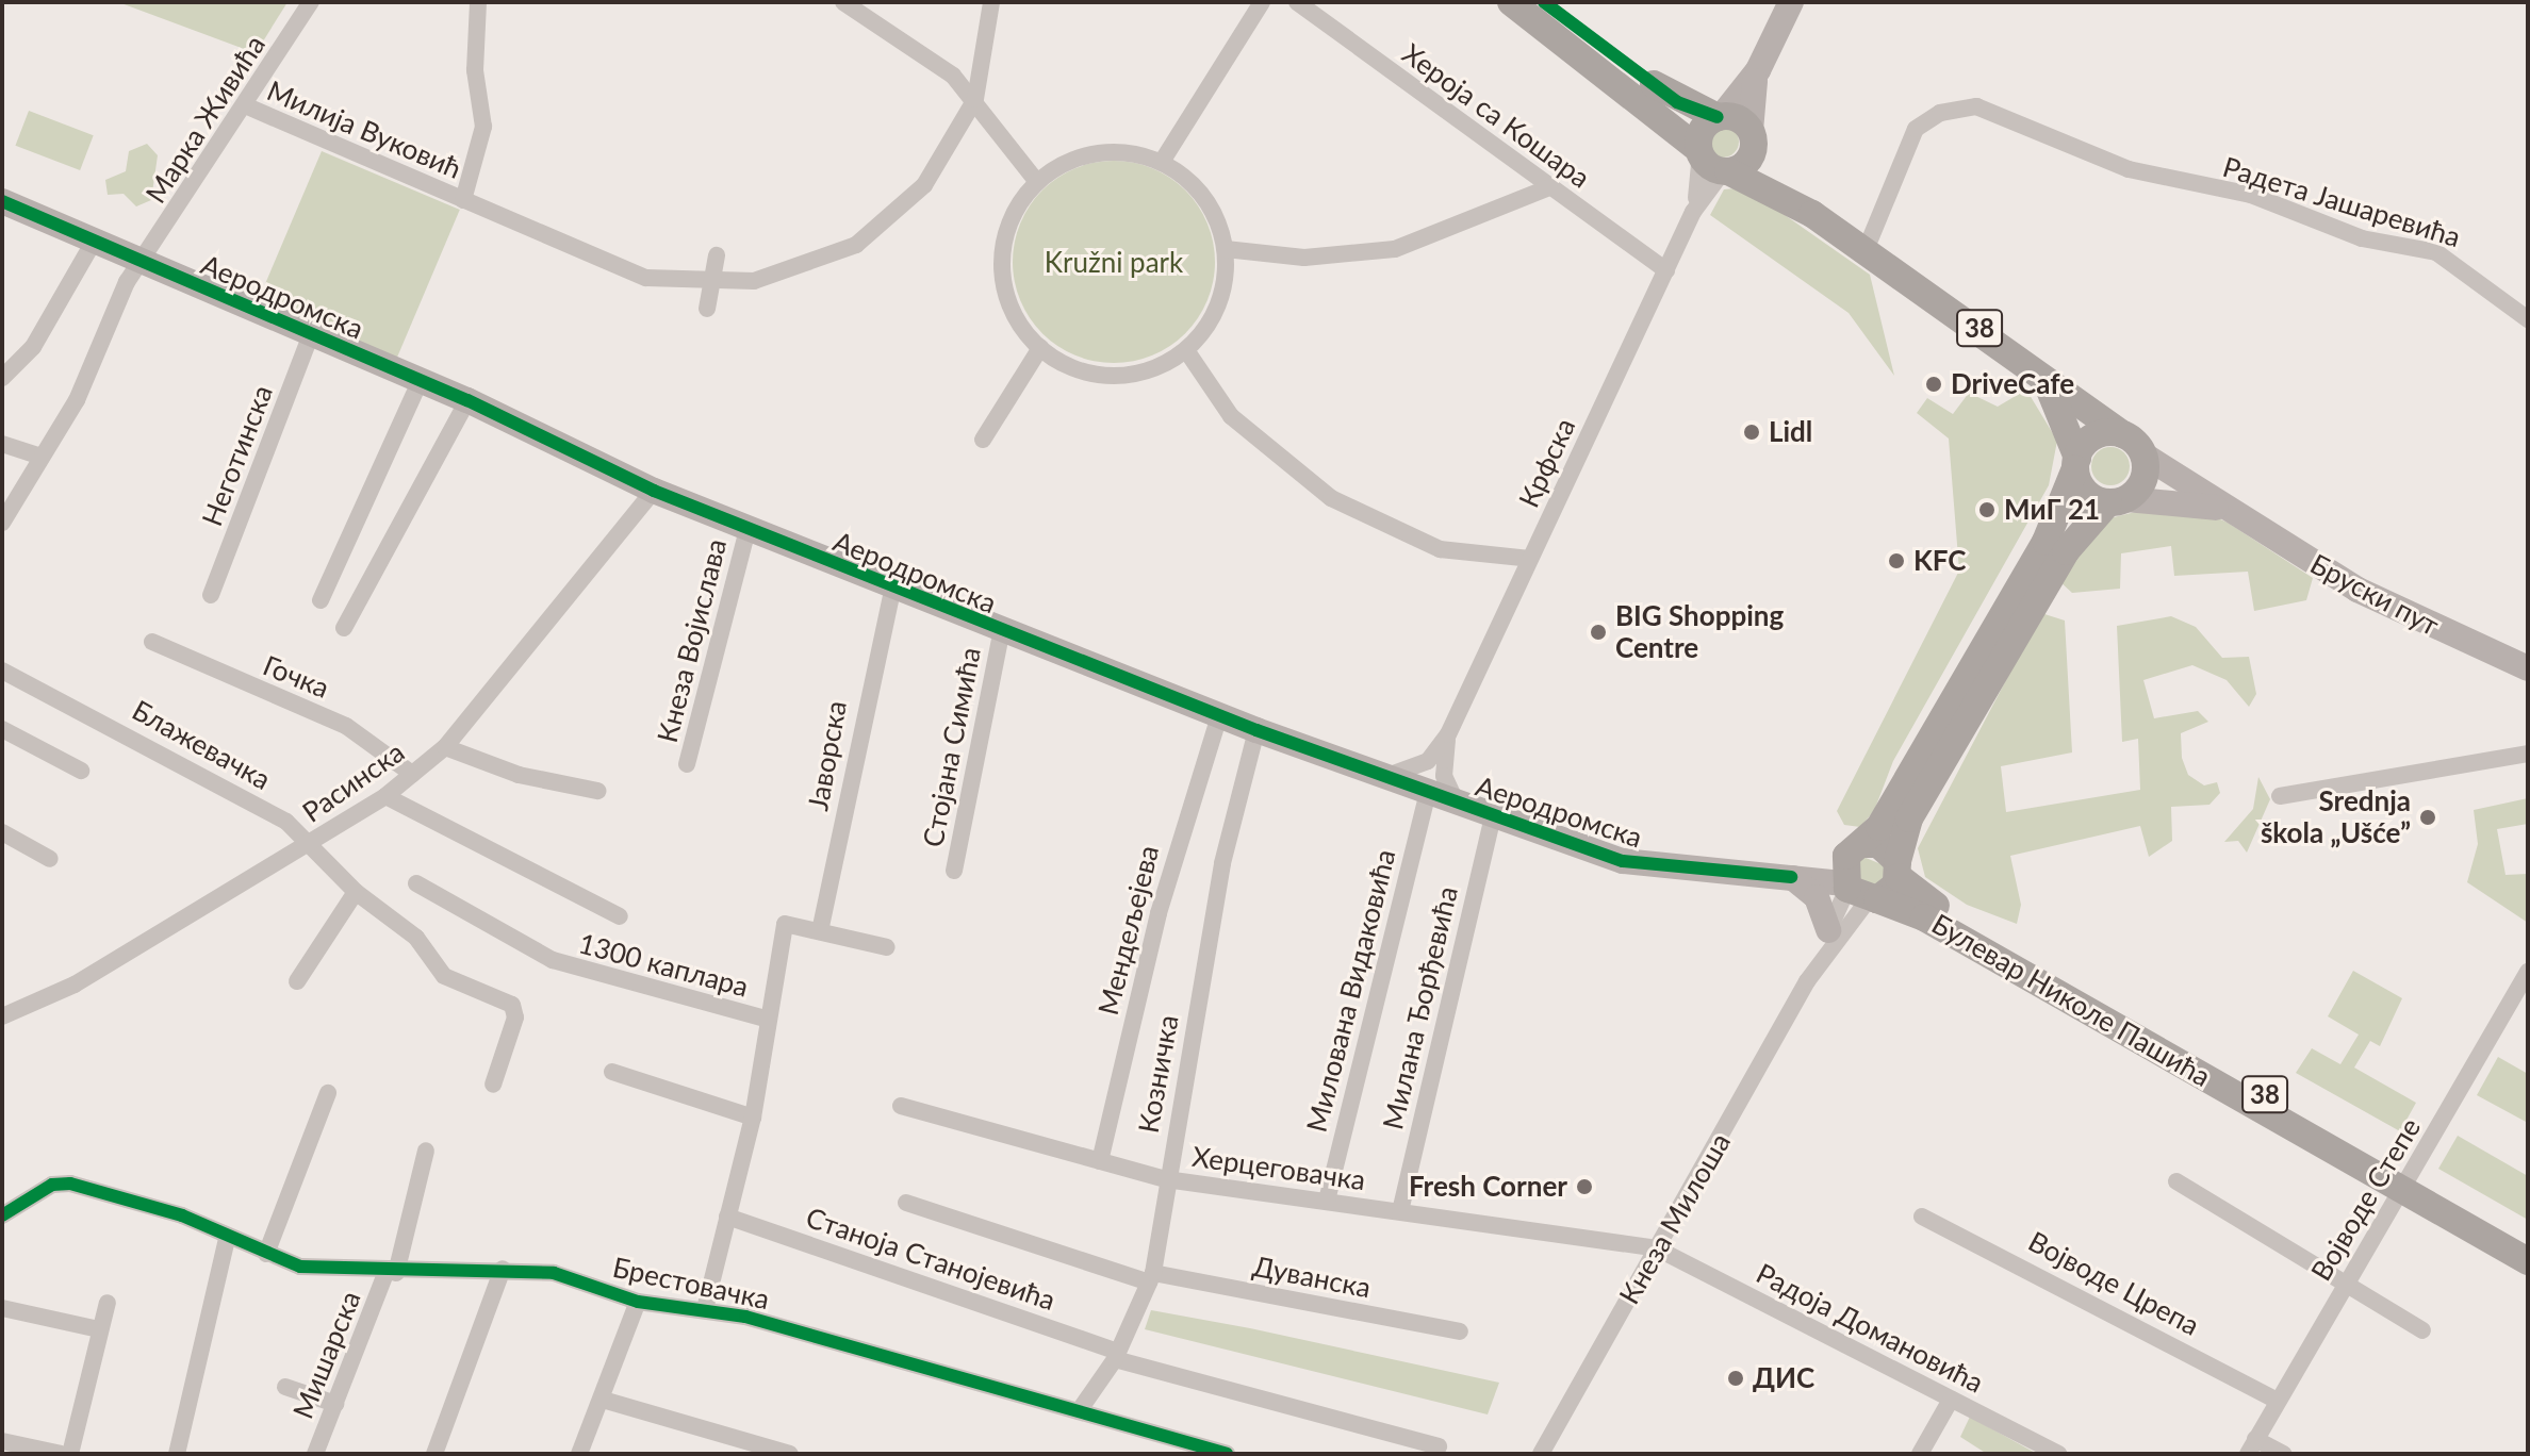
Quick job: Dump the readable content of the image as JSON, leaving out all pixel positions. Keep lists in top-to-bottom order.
{
  "streets": {
    "main road": ["38", "Булевар Николе Пашића", "Кнеза Милоша"],
    "street": [
      "Хероја са Кошара",
      "Марка Живића",
      "Милија Вуковић",
      "Радета Јашаревића",
      "Аеродромска",
      "Неготинска",
      "Крфска",
      "Бруски пут",
      "Кнеза Војислава",
      "Гочка",
      "Блажевачка",
      "Стојана Симића",
      "Јаворска",
      "Расинска",
      "Мендељејева",
      "1300 каплара",
      "Милована Видаковића",
      "Милана Ђорђевића",
      "Козничка",
      "Херцеговачка",
      "Војводе Степе",
      "Станоја Станојевића",
      "Дуванска",
      "Брестовачка",
      "Војводе Црепа",
      "Радоја Домановића",
      "Мишарска"
    ]
  },
  "crossings": [
    ["Хероја са Кошара", "Крфска"],
    ["Марка Живића", "Милија Вуковић"],
    ["Марка Живића", "Аеродромска"],
    ["Радета Јашаревића", "38"],
    ["Аеродромска", "38"],
    ["Аеродромска", "Неготинска"],
    ["Аеродромска", "Кнеза Војислава"],
    ["Аеродромска", "Стојана Симића"],
    ["Аеродромска", "Јаворска"],
    ["Аеродромска", "Расинска"],
    ["Аеродромска", "Мендељејева"],
    ["Аеродромска", "Милована Видаковића"],
    ["Аеродромска", "Булевар Николе Пашића"],
    ["Аеродромска", "Милана Ђорђевића"],
    ["Аеродромска", "Козничка"],
    ["Аеродромска", "Кнеза Милоша"],
    ["38", "Крфска"],
    ["38", "Бруски пут"],
    ["38", "Булевар Николе Пашића"],
    ["38", "Кнеза Милоша"],
    ["Бруски пут", "Кнеза Милоша"],
    ["Гочка", "Расинска"],
    ["Блажевачка", "Расинска"],
    ["Мендељејева", "Херцеговачка"],
    ["Милована Видаковића", "Херцеговачка"],
    ["Булевар Николе Пашића", "Војводе Степе"],
    ["Булевар Николе Пашића", "Кнеза Милоша"],
    ["Милана Ђорђевића", "Херцеговачка"],
    ["Козничка", "Херцеговачка"],
    ["Козничка", "Станоја Станојевића"],
    ["Козничка", "Дуванска"],
    ["Козничка", "Брестовачка"],
    ["Херцеговачка", "Кнеза Милоша"],
    ["Херцеговачка", "Радоја Домановића"],
    ["Војводе Степе", "Војводе Црепа"],
    ["Кнеза Милоша", "Радоја Домановића"],
    ["Брестовачка", "Мишарска"]
  ],
  "parks": ["Kružni park"],
  "places": [
    "DriveCafe",
    "Lidl",
    "МиГ 21",
    "KFC",
    "BIG Shopping Centre",
    "Srednja škola „Ušće”",
    "Fresh Corner",
    "ДИС"
  ]
}
